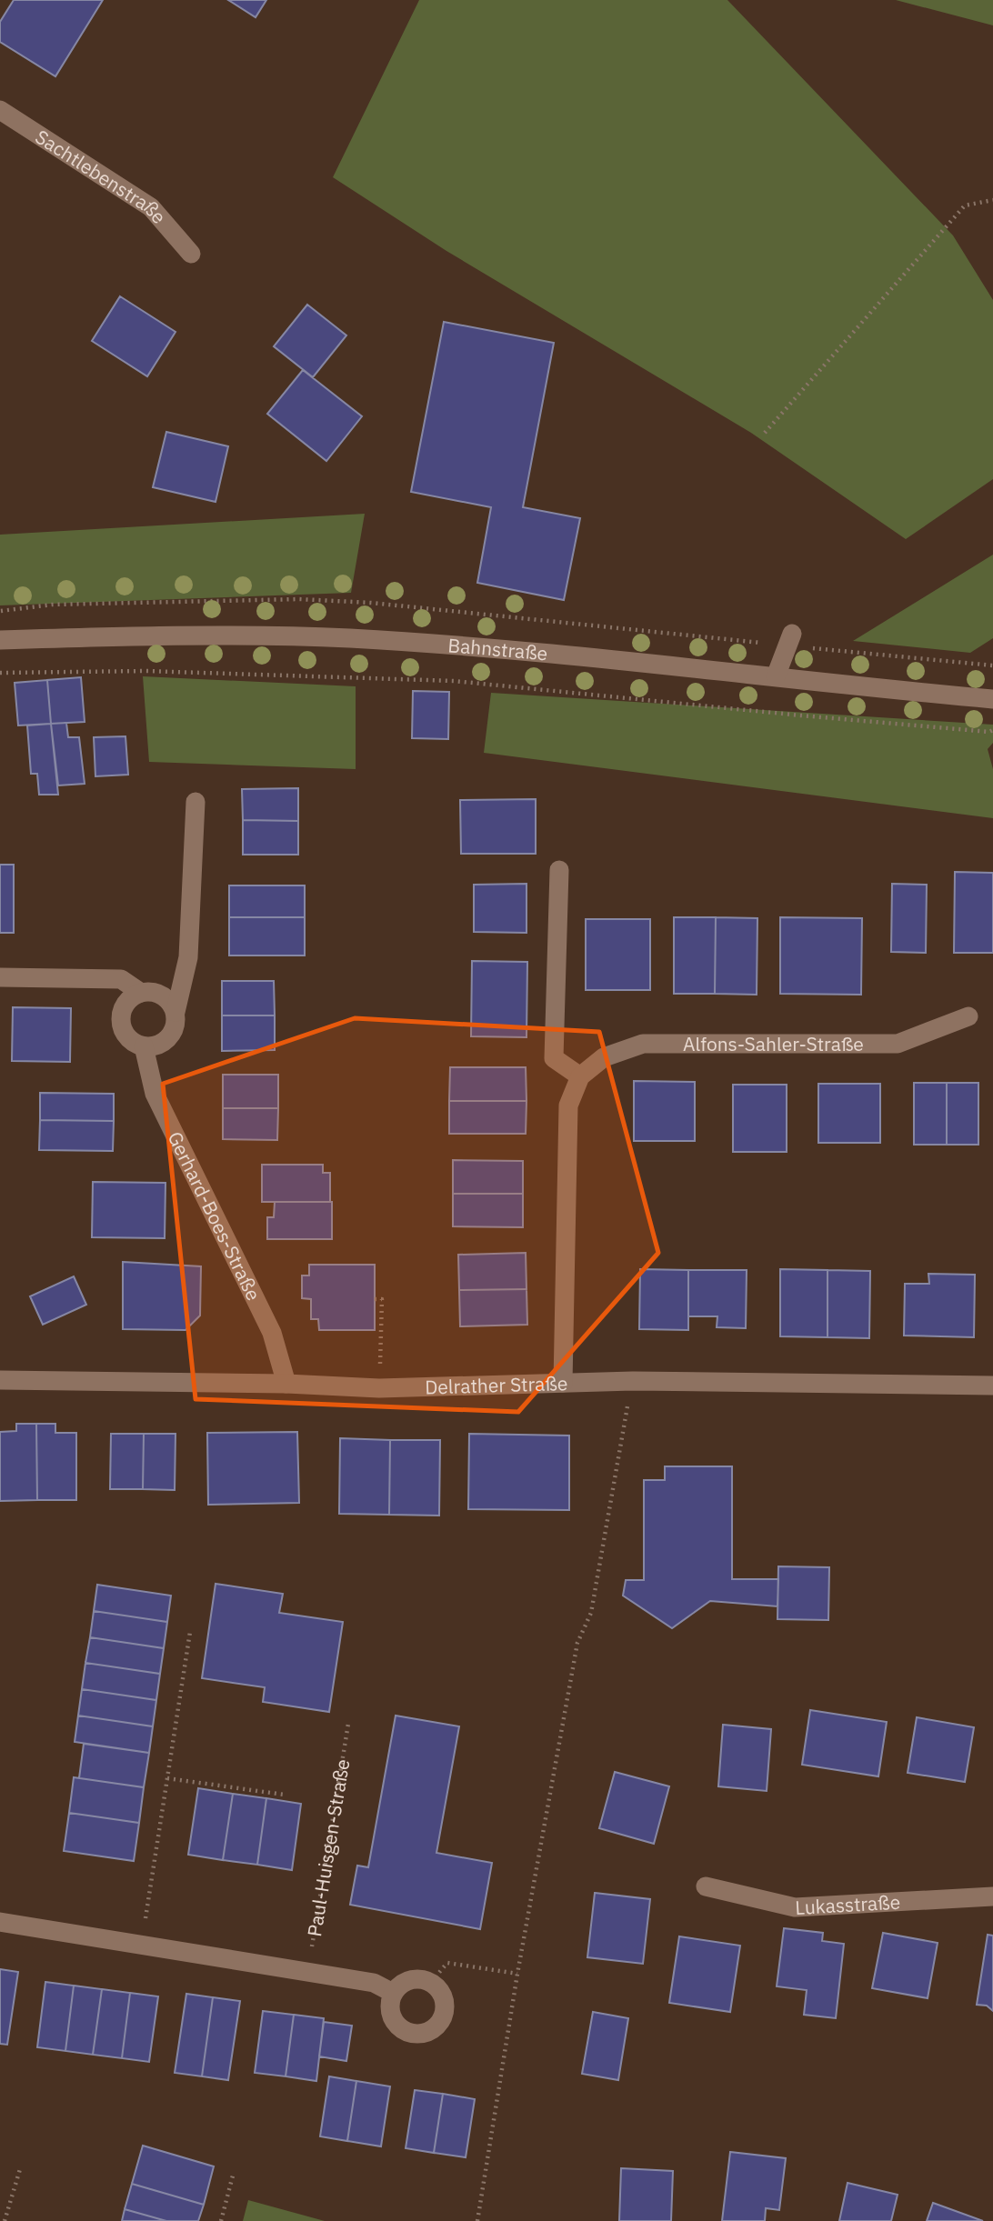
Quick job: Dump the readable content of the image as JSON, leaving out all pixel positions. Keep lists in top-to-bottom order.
{
  "streets": {
    "street": [
      "Sachtlebenstraße",
      "Bahnstraße",
      "Alfons-Sahler-Straße",
      "Gerhard-Boes-Straße",
      "Delrather Straße",
      "Lukasstraße"
    ],
    "path": ["Paul-Huisgen-Straße"]
  },
  "crossings": [
    ["Gerhard-Boes-Straße", "Delrather Straße"]
  ]
}
